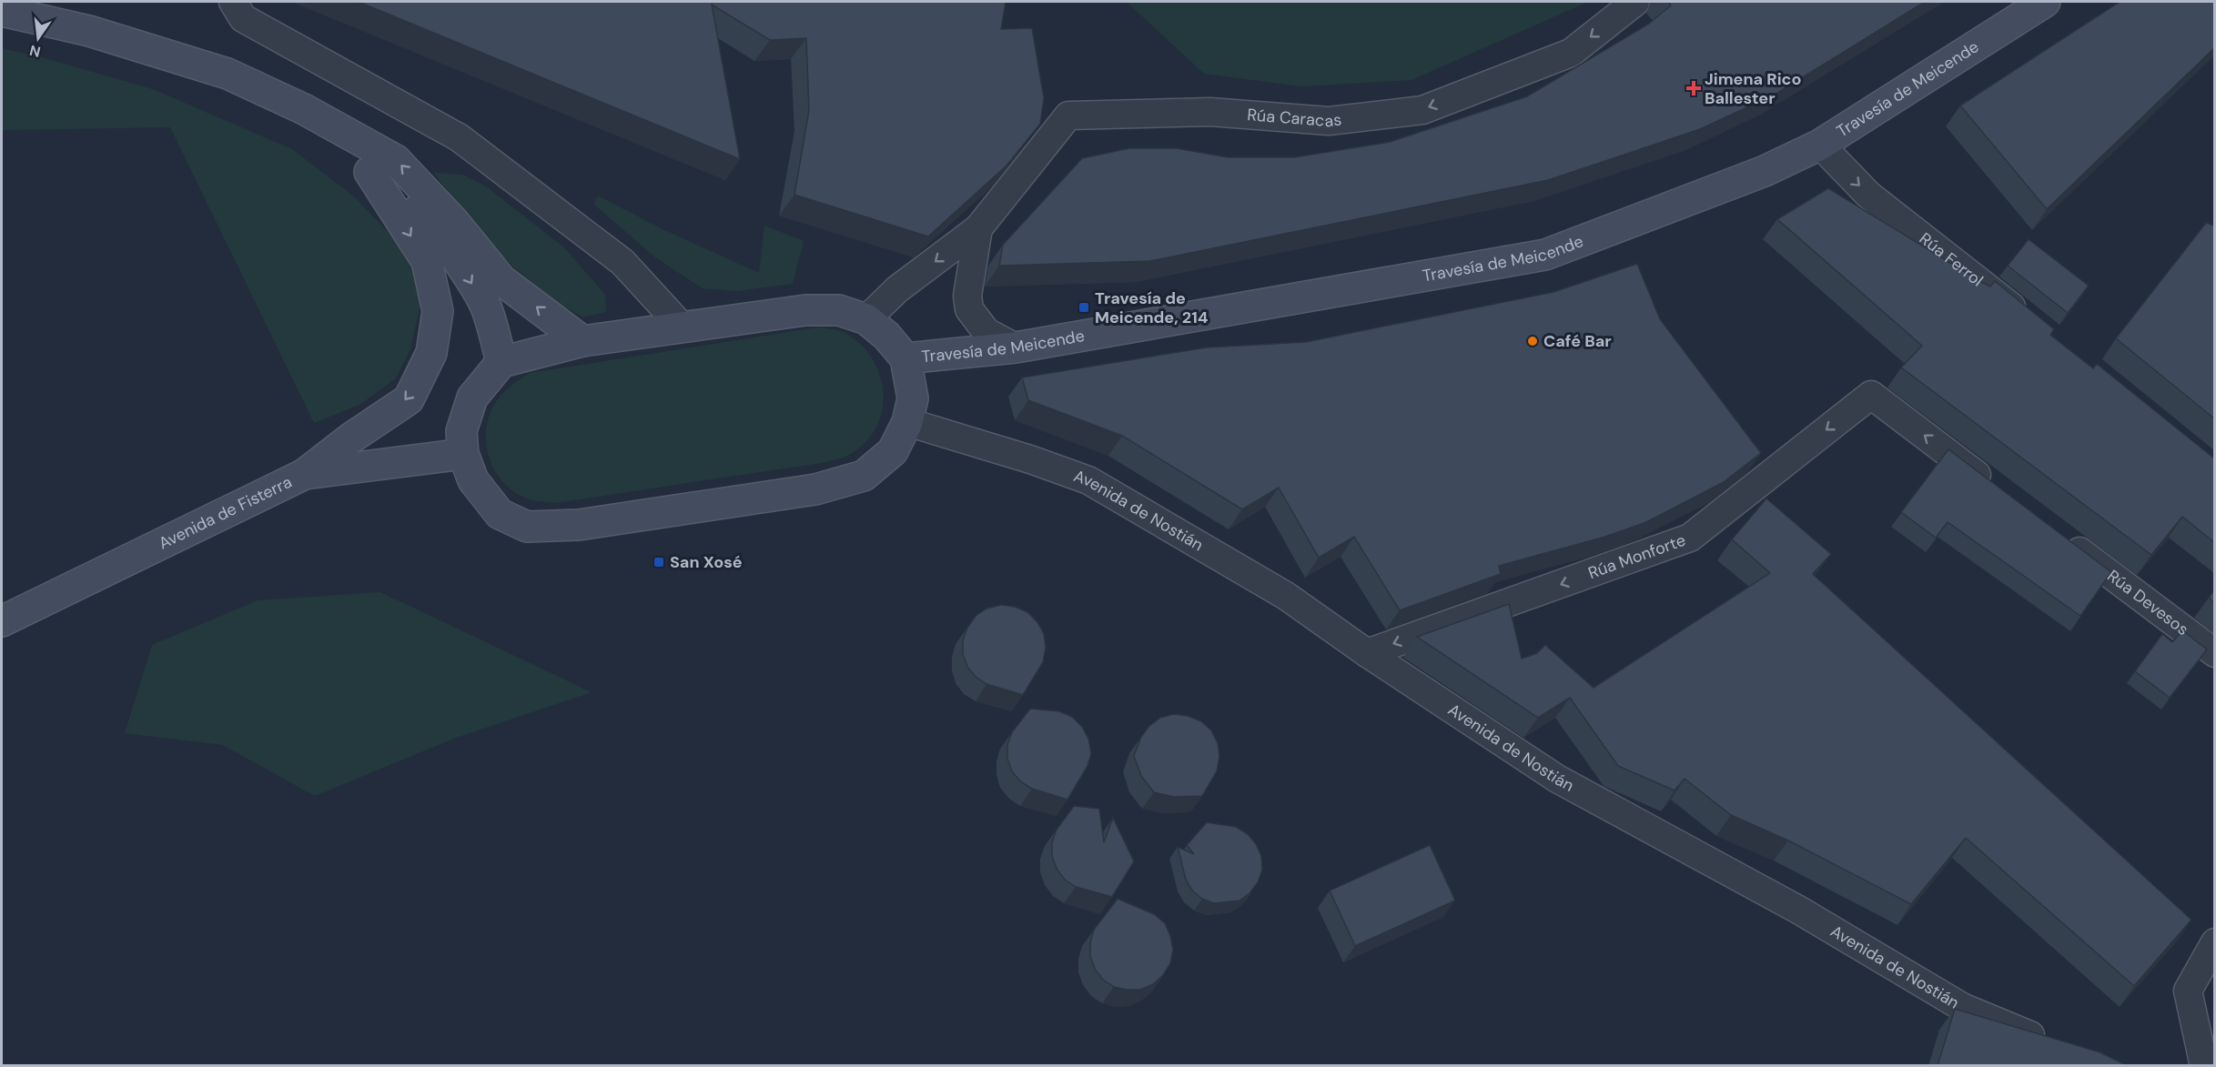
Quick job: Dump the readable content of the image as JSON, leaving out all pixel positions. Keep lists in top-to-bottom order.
{
  "streets": {
    "main road": ["Travesía de Meicende", "Avenida de Fisterra"],
    "street": [
      "Rúa Caracas",
      "Rúa Ferrol",
      "Avenida de Nostián",
      "Rúa Monforte",
      "Rúa Devesos"
    ]
  },
  "crossings": [
    ["Travesía de Meicende", "Rúa Caracas"],
    ["Travesía de Meicende", "Rúa Ferrol"],
    ["Avenida de Nostián", "Rúa Monforte"]
  ],
  "one_way": ["Rúa Caracas", "Rúa Ferrol", "Rúa Monforte"],
  "places": {
    "health": ["Jimena Rico Ballester"],
    "transit": ["Travesía de Meicende, 214", "San Xosé"],
    "other": ["Café Bar"]
  },
  "north": "bottom"
}
